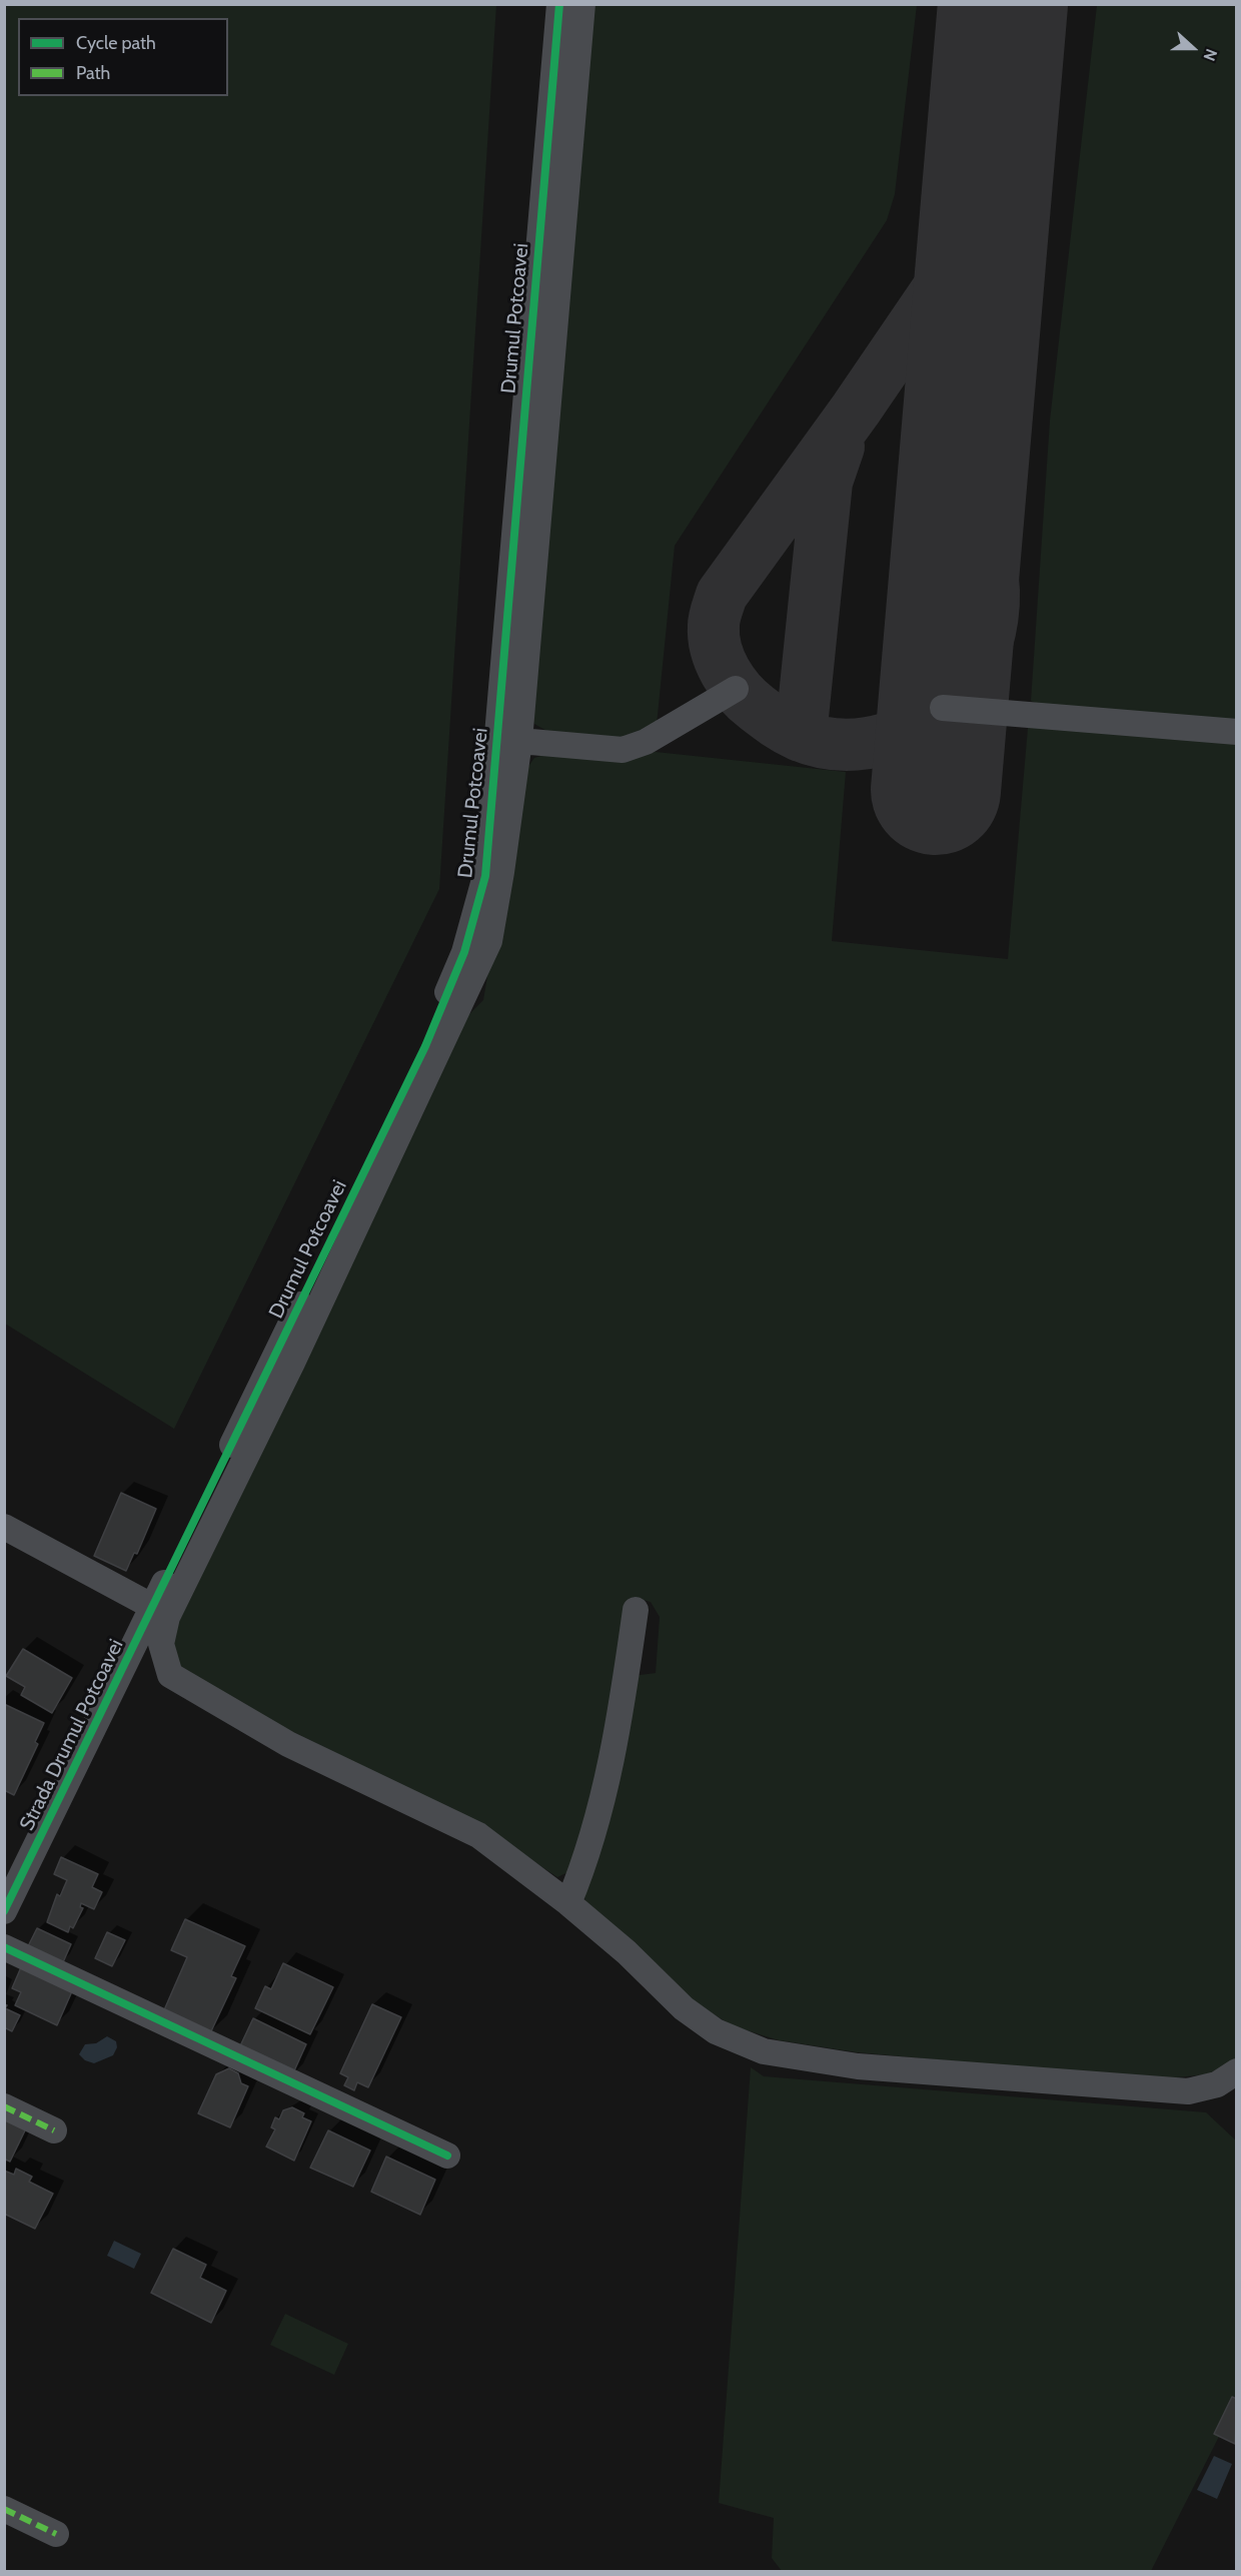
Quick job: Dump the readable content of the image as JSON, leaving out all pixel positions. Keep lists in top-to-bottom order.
{
  "streets": {
    "street": ["Drumul Potcoavei", "Strada Drumul Potcoavei"]
  },
  "crossings": [
    ["Drumul Potcoavei", "Strada Drumul Potcoavei"]
  ],
  "legend": ["Cycle path", "Path"],
  "north": "right"
}
